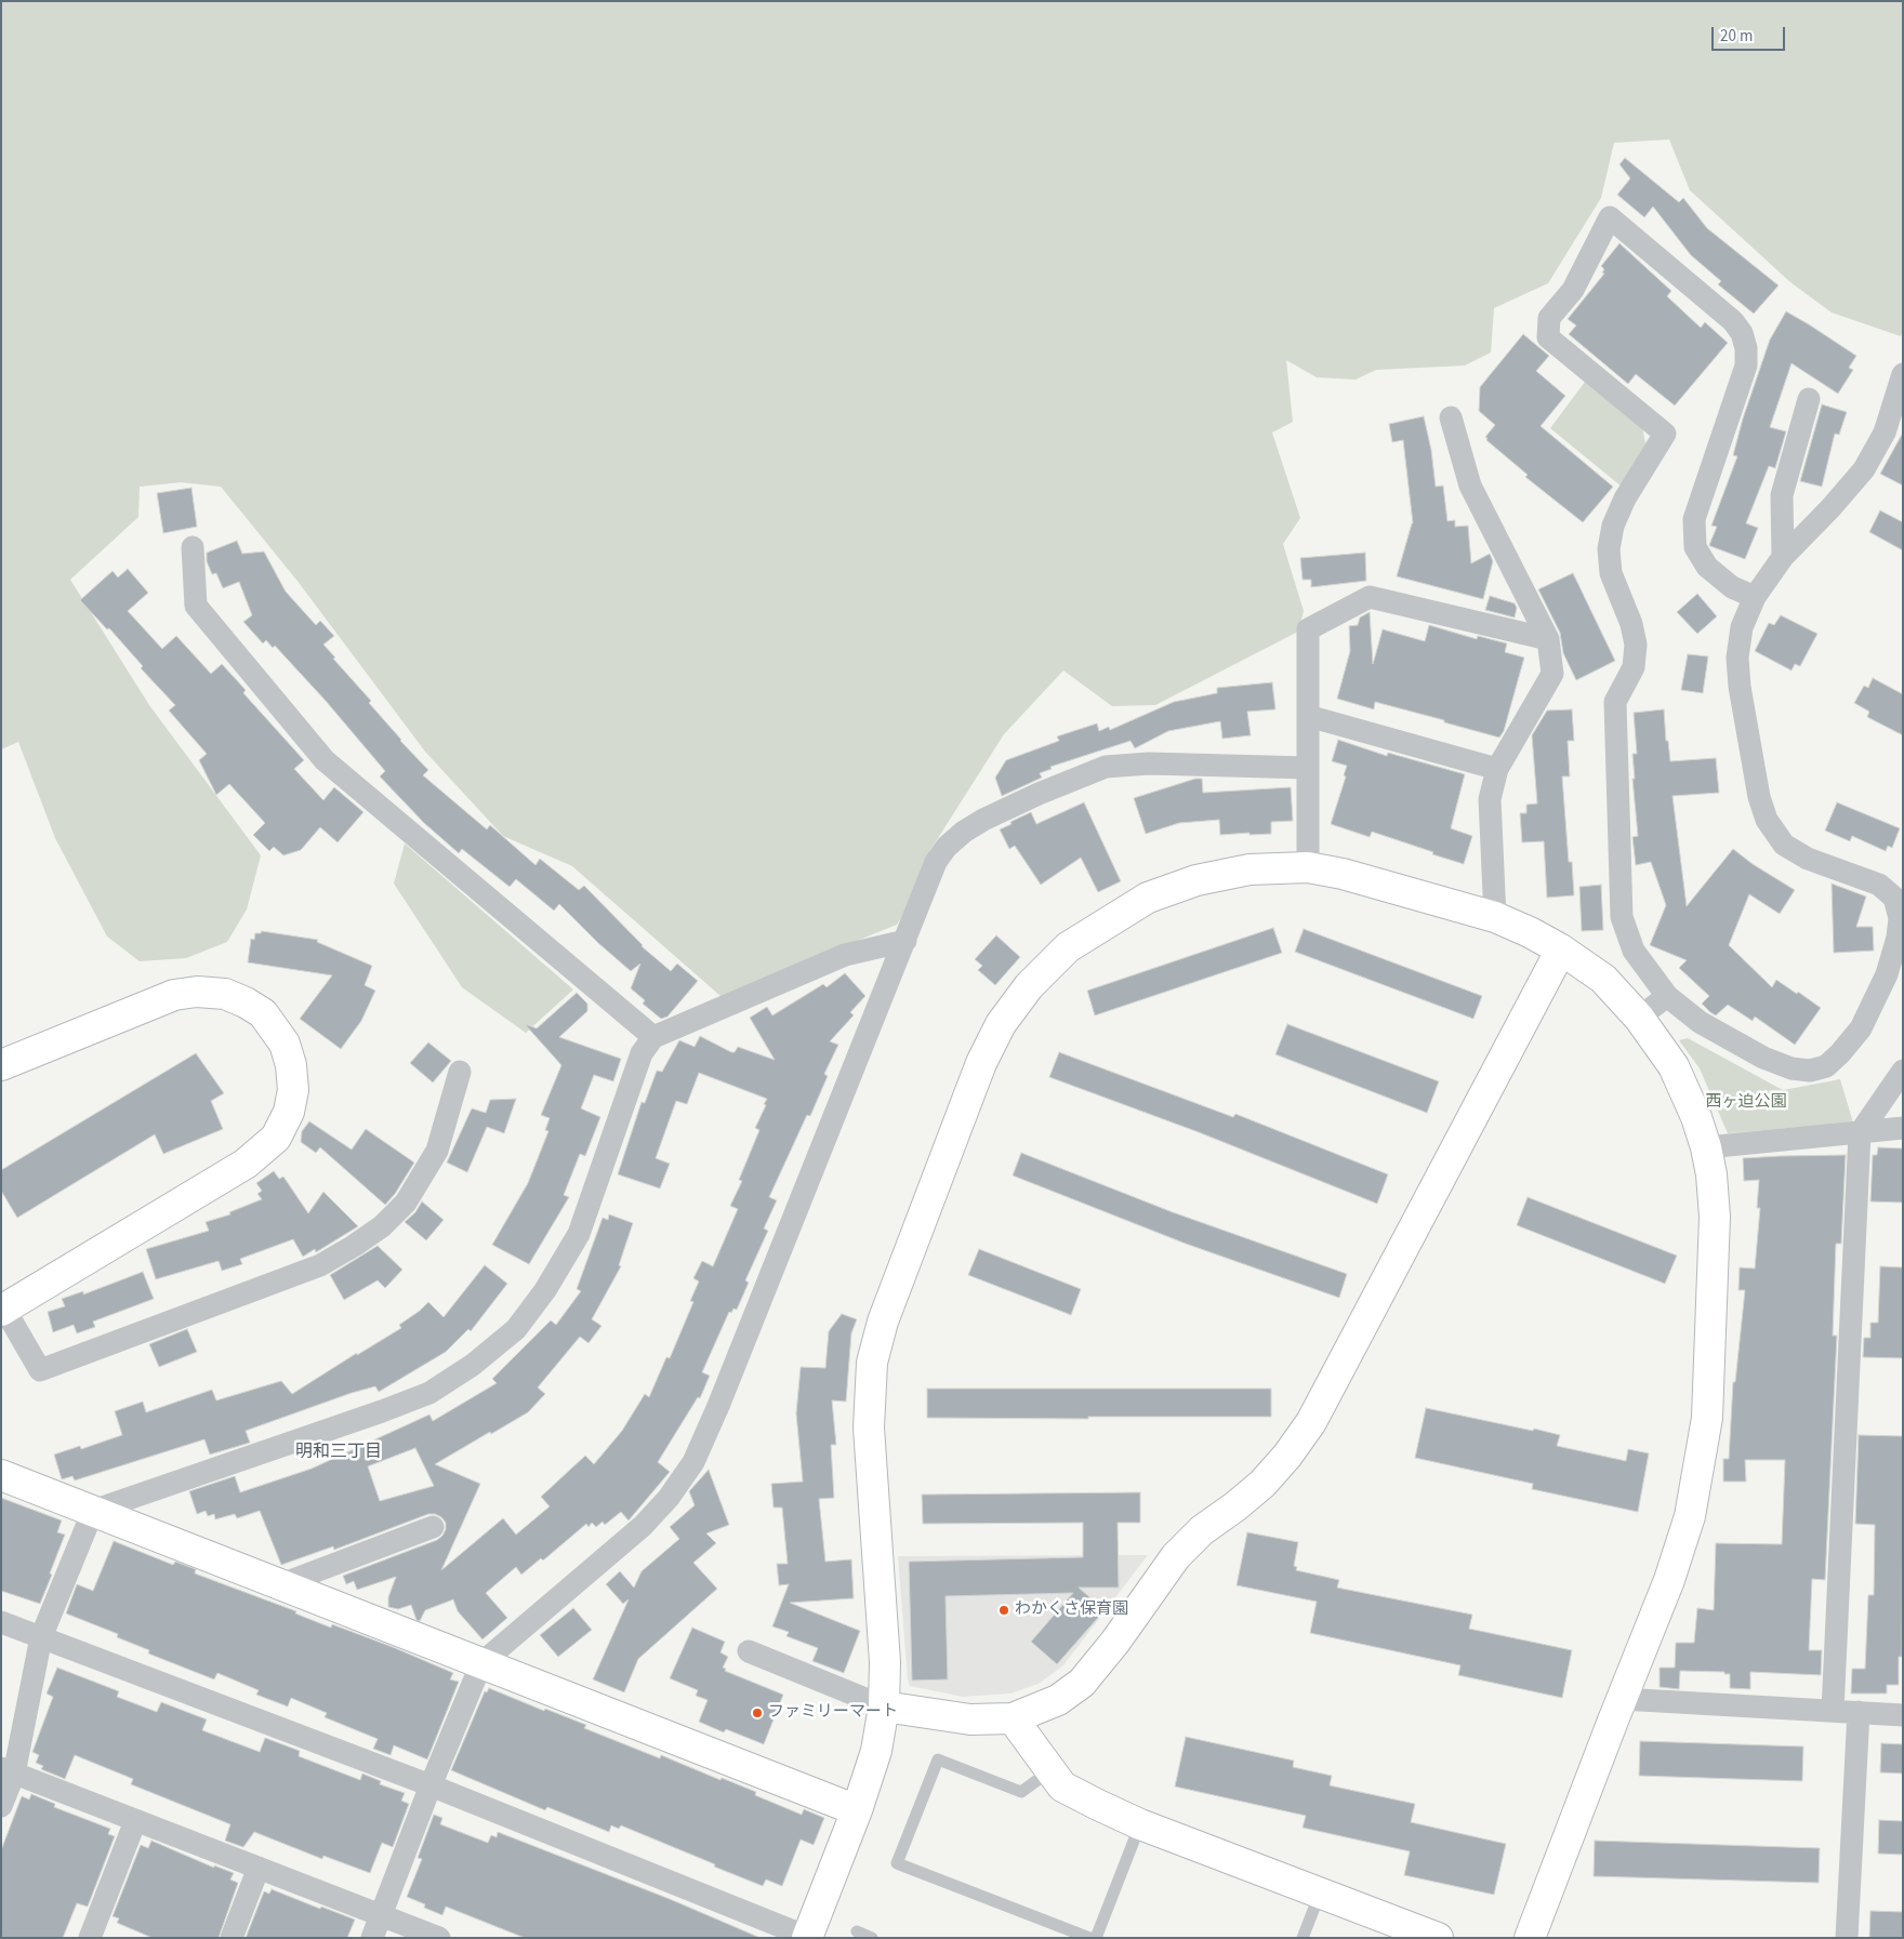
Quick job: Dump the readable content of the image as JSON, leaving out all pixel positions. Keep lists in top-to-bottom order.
{
  "districts": ["明和三丁目"],
  "parks": ["西ヶ迫公園"],
  "places": ["わかくさ保育園", "ファミリーマート"],
  "scale_bar": "20 m"
}
